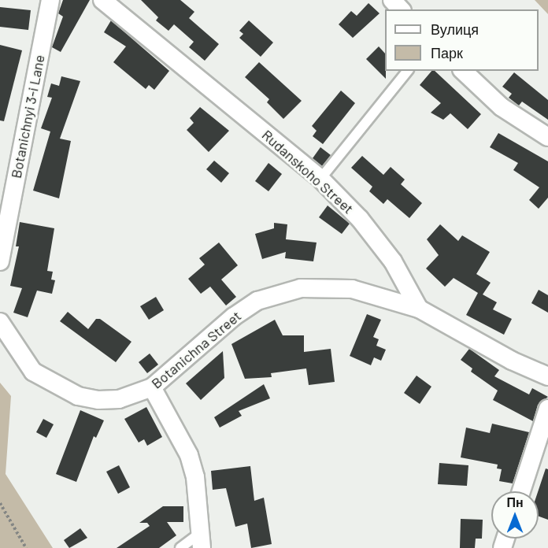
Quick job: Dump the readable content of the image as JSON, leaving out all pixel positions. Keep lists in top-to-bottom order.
{
  "streets": {
    "street": ["Botanichnyi 3-i Lane", "Rudanskoho Street", "Botanichna Street"]
  },
  "crossings": [
    ["Rudanskoho Street", "Botanichna Street"]
  ],
  "legend": ["Вулиця", "Парк"],
  "north": "top"
}
